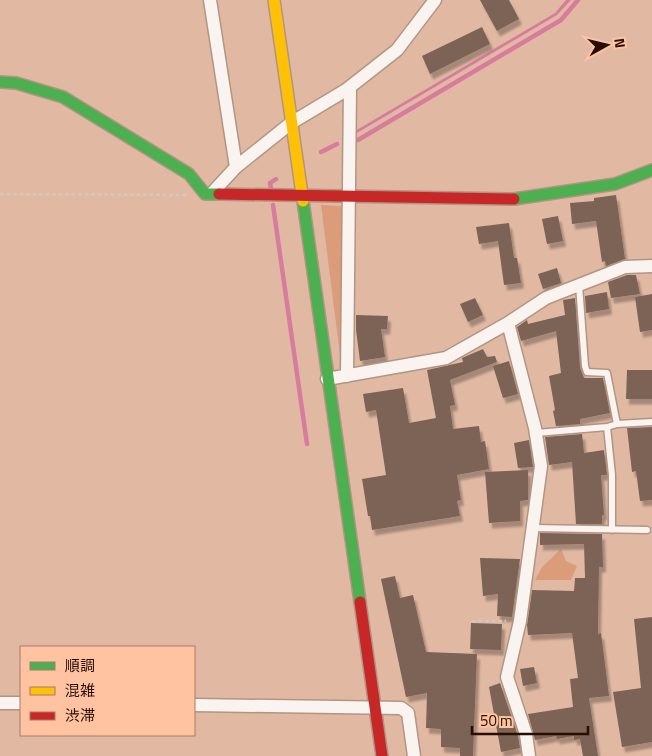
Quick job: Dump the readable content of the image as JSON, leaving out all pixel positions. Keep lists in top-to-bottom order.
{
  "legend": ["順調", "混雑", "渋滞"],
  "scale_bar": "50 m",
  "north": "right"
}
